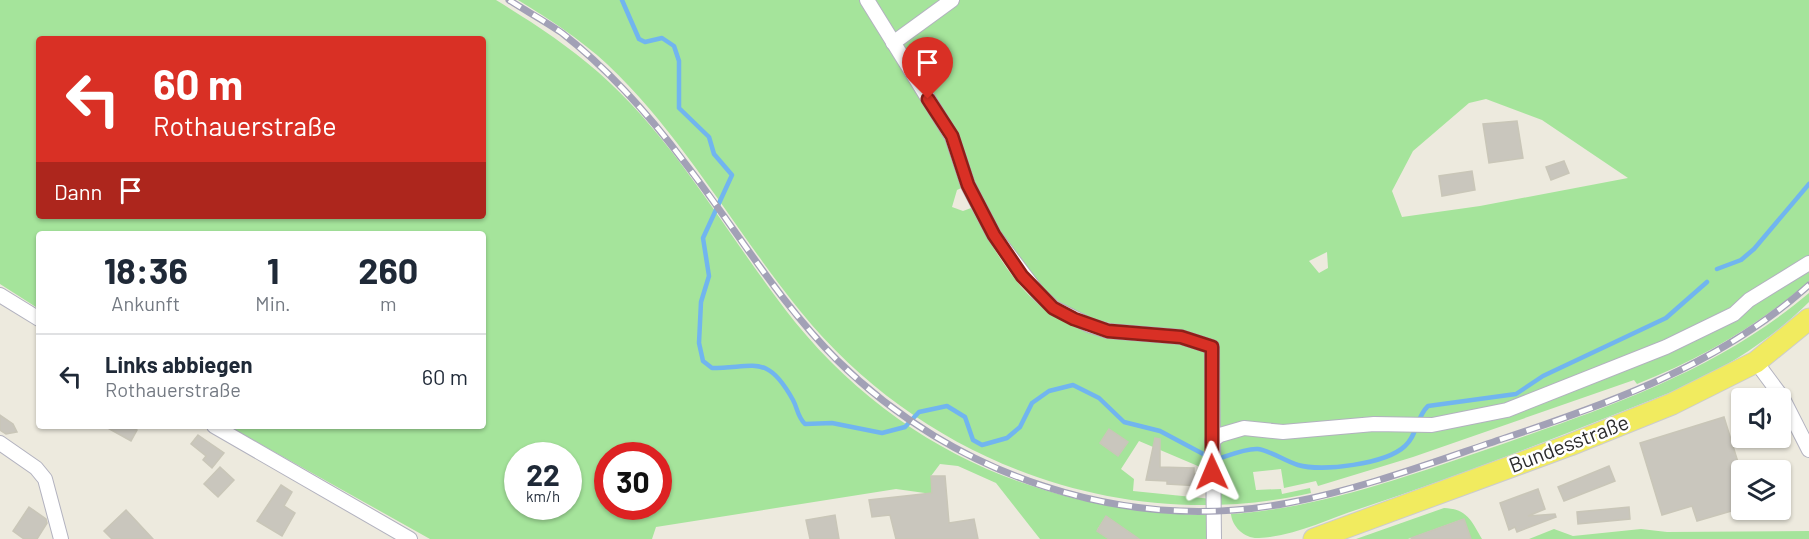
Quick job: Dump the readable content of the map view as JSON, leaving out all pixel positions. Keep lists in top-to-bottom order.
{
  "streets": {
    "main road": ["Bundesstraße"]
  },
  "page": {
    "turn": ["60 m", "Rothauerstraße"],
    "then": "Dann",
    "eta": [
      "18:36",
      "Ankunft",
      "1",
      "Min.",
      "260",
      "m"
    ],
    "list": [
      {
        "name": "Links abbiegen",
        "note": "Rothauerstraße",
        "value": "60 m"
      }
    ],
    "speed": "22 km/h",
    "limit": "30"
  }
}
